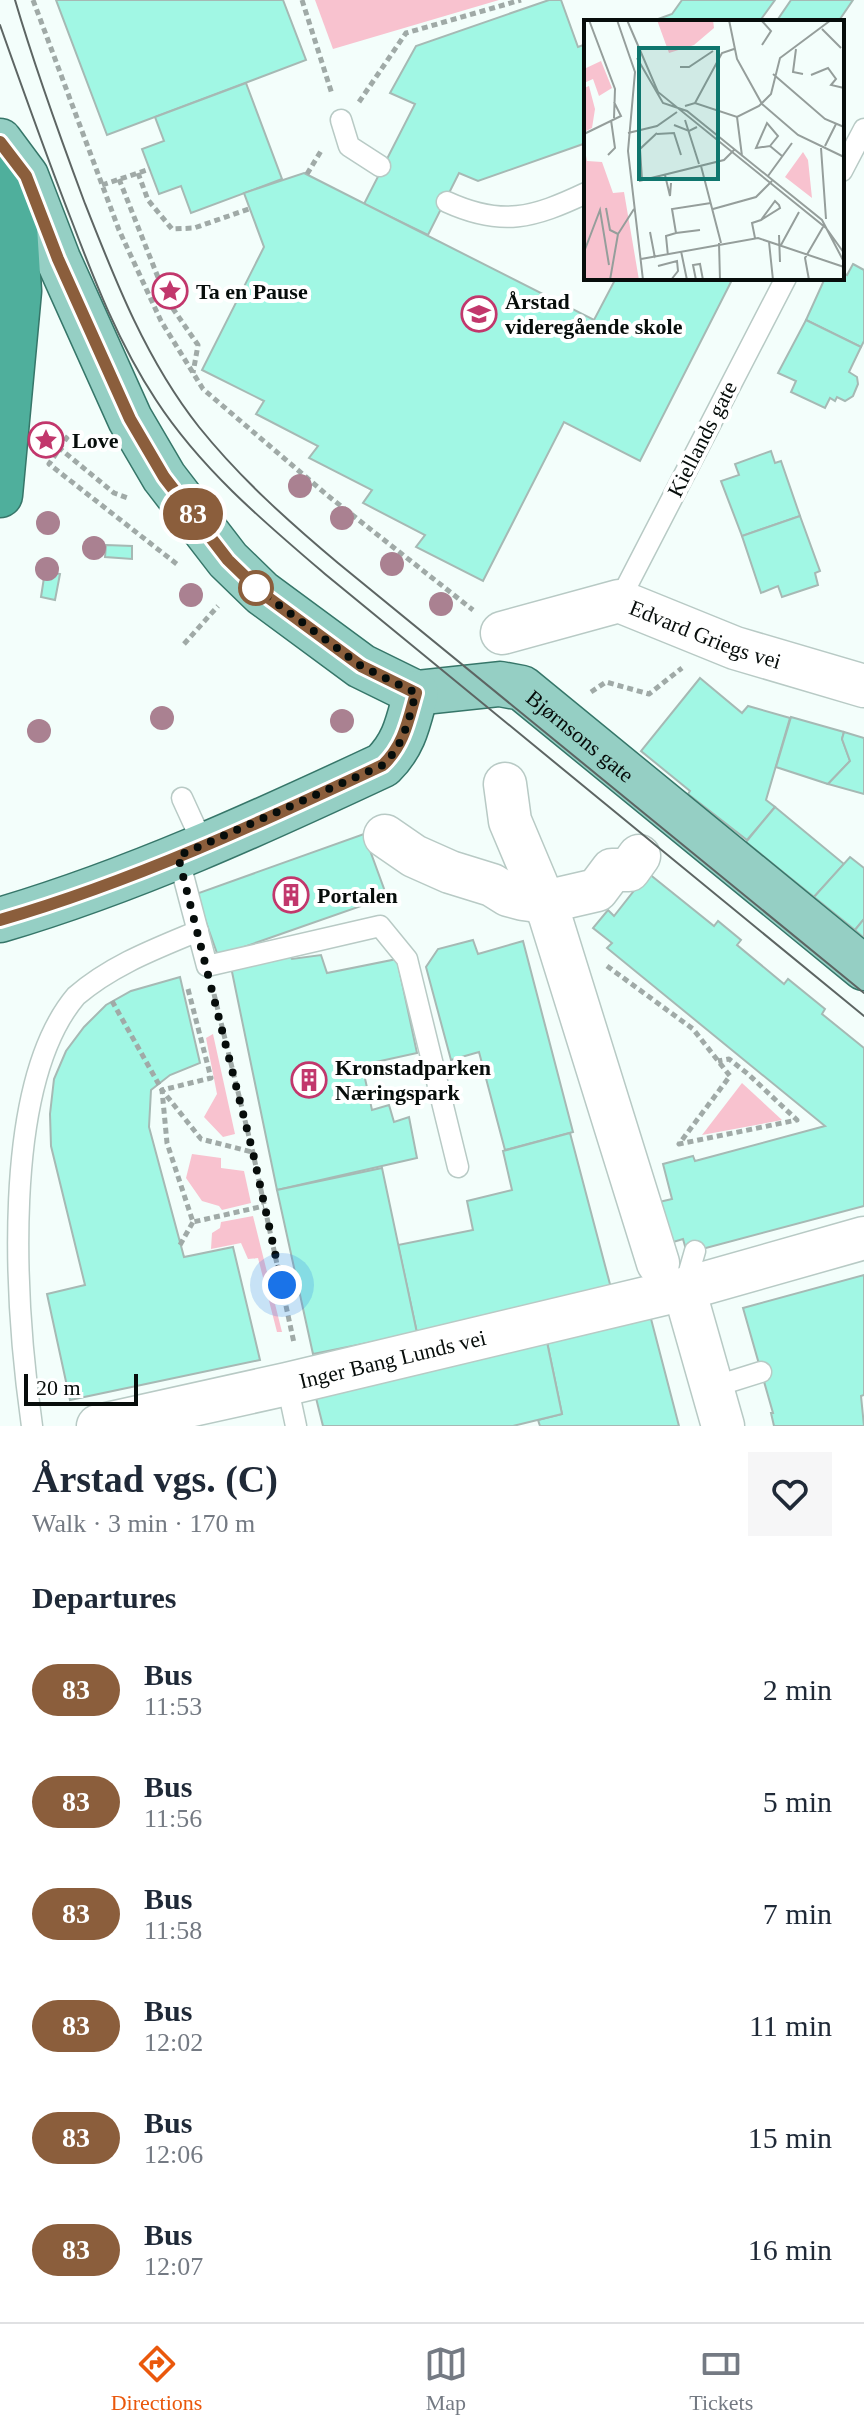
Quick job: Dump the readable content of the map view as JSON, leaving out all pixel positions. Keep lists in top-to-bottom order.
{
  "streets": {
    "main road": ["Bjørnsons gate"],
    "street": ["Edvard Griegs vei", "Inger Bang Lunds vei"],
    "lane": ["Kiellands gate"]
  },
  "crossings": [
    ["Kiellands gate", "Edvard Griegs vei"]
  ],
  "places": {
    "place": ["Ta en Pause", "Love"],
    "school or university": ["Årstad videregående skole"],
    "building": ["Portalen", "Kronstadparken Næringspark"]
  },
  "lines": ["bus line 83"],
  "scale_bar": "20 m",
  "page": {
    "on_map": "83",
    "scale": "20 m",
    "heading": [
      ["Årstad vgs. (C)", "Walk · 3 min · 170 m"],
      "Departures"
    ],
    "list": [
      {
        "mark": "83",
        "name": "Bus",
        "note": "11:53",
        "value": "2 min"
      },
      {
        "mark": "83",
        "name": "Bus",
        "note": "11:56",
        "value": "5 min"
      },
      {
        "mark": "83",
        "name": "Bus",
        "note": "11:58",
        "value": "7 min"
      },
      {
        "mark": "83",
        "name": "Bus",
        "note": "12:02",
        "value": "11 min"
      },
      {
        "mark": "83",
        "name": "Bus",
        "note": "12:06",
        "value": "15 min"
      },
      {
        "mark": "83",
        "name": "Bus",
        "note": "12:07",
        "value": "16 min"
      }
    ],
    "tabs": ["Directions", "Map", "Tickets"]
  }
}
